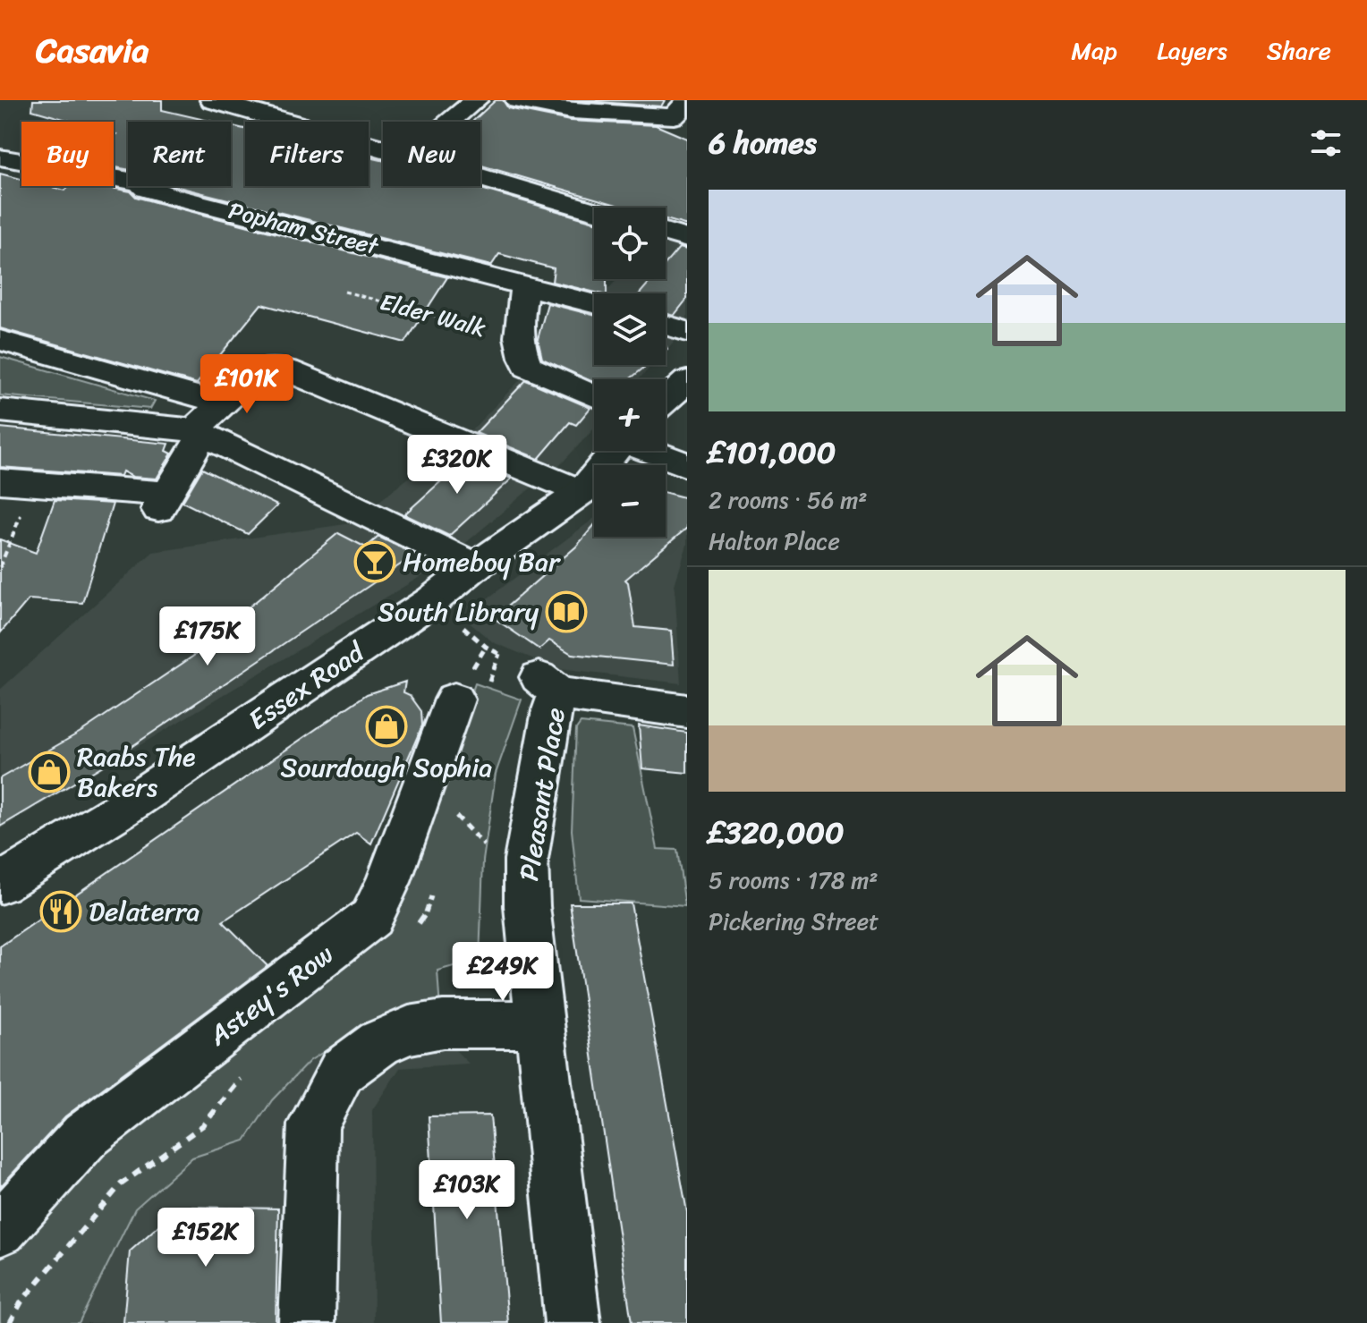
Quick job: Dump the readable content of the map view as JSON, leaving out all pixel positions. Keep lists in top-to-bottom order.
{
  "streets": {
    "street": [
      "Popham Street",
      "Elder Walk",
      "Essex Road",
      "Pleasant Place",
      "Astey's Row"
    ]
  },
  "crossings": [
    ["Popham Street", "Elder Walk"]
  ],
  "places": {
    "bar": ["Homeboy Bar"],
    "library": ["South Library"],
    "shop": ["Sourdough Sophia", "Raabs The Bakers"],
    "restaurant": ["Delaterra"]
  },
  "page": {
    "header": "Casavia",
    "nav": ["Map", "Layers", "Share"],
    "heading": "6 homes",
    "chip": [
      "Buy",
      "Rent",
      "Filters",
      "New"
    ],
    "list": [
      {
        "name": "£101,000",
        "note": "2 rooms · 56 m² · Halton Place"
      },
      {
        "name": "£320,000",
        "note": "5 rooms · 178 m² · Pickering Street"
      }
    ],
    "map_buttons": ["+", "−"],
    "price": [
      "£101K",
      "£320K",
      "£175K",
      "£249K",
      "£103K",
      "£152K"
    ]
  }
}
